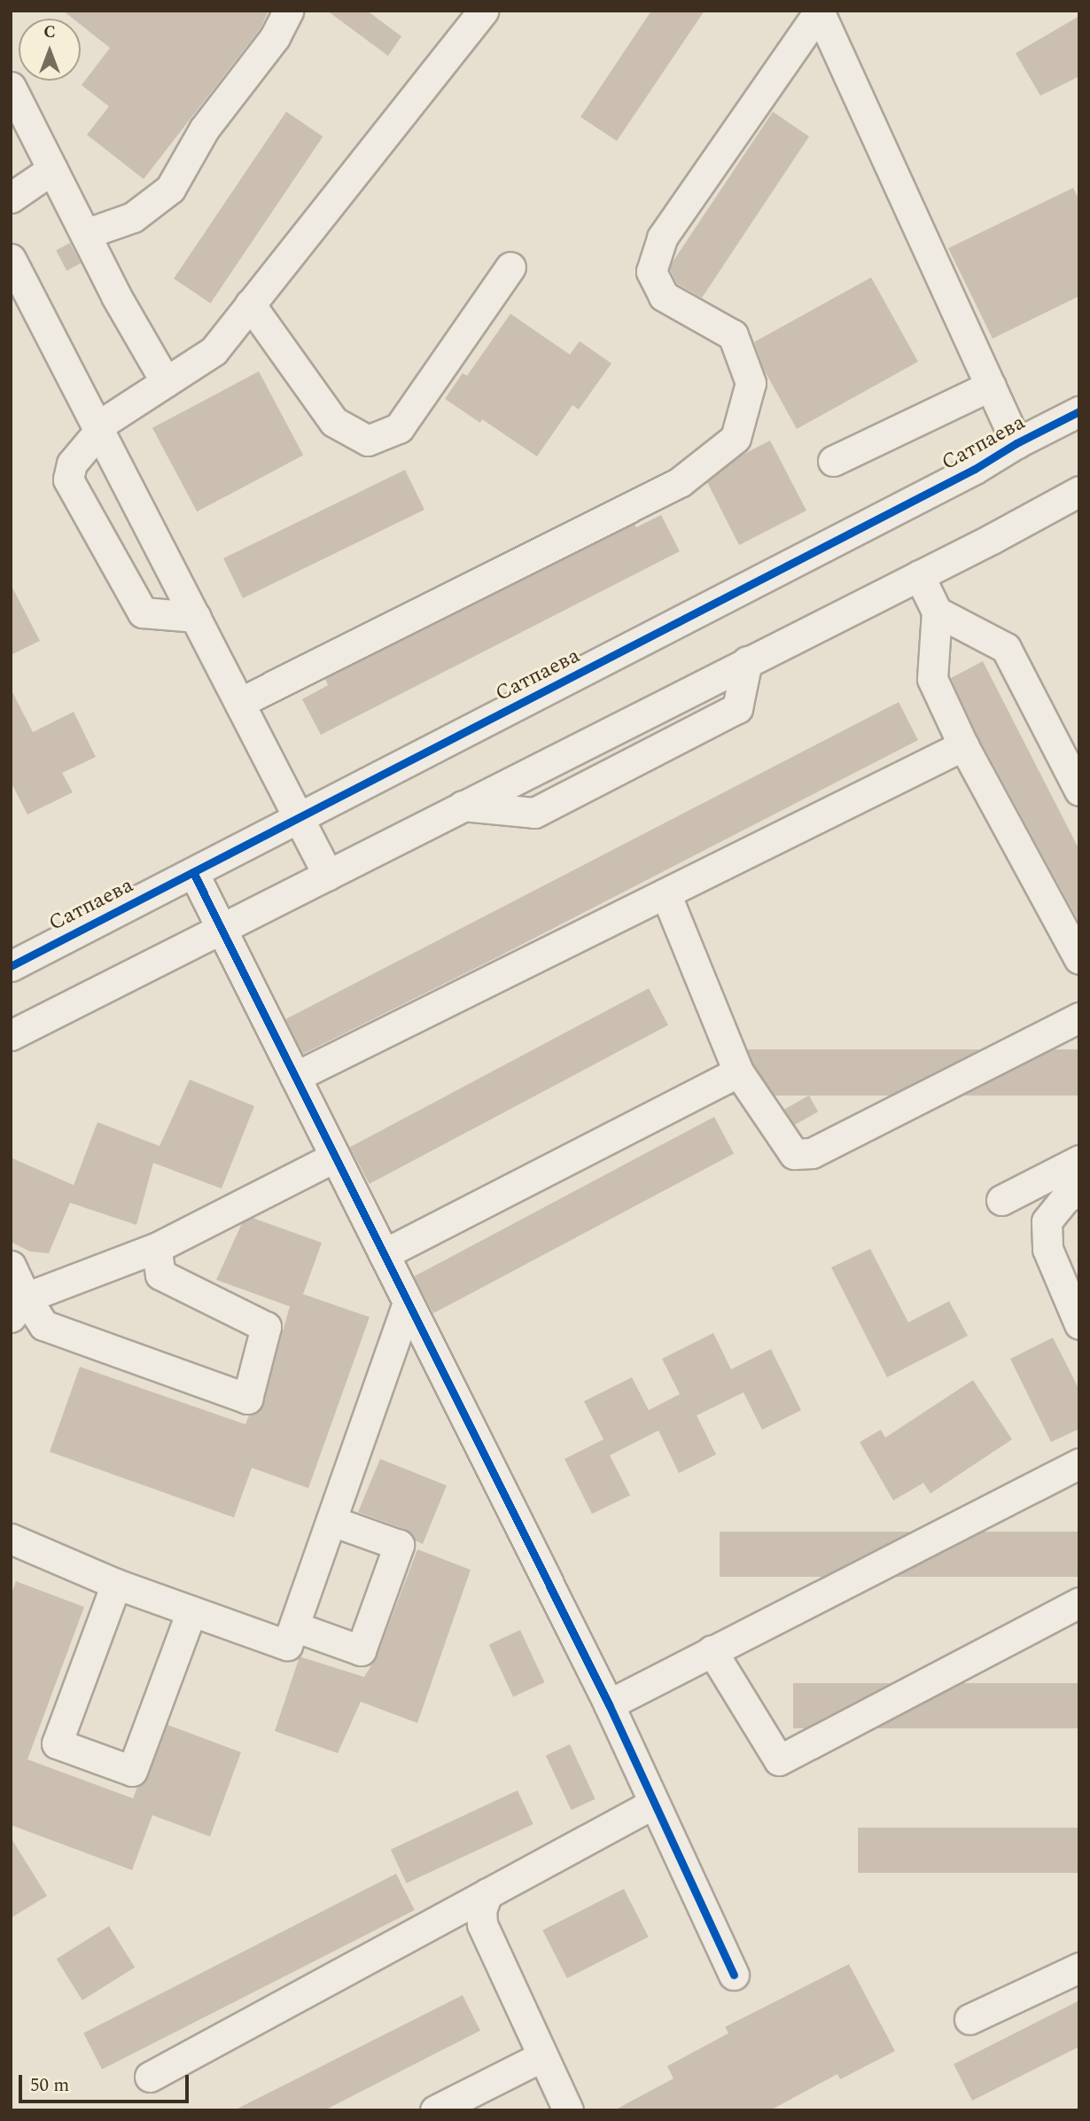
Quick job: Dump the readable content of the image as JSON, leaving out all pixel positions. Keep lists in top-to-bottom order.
{
  "streets": {
    "street": ["Сатпаева"]
  },
  "scale_bar": "50 m",
  "north": "top"
}
